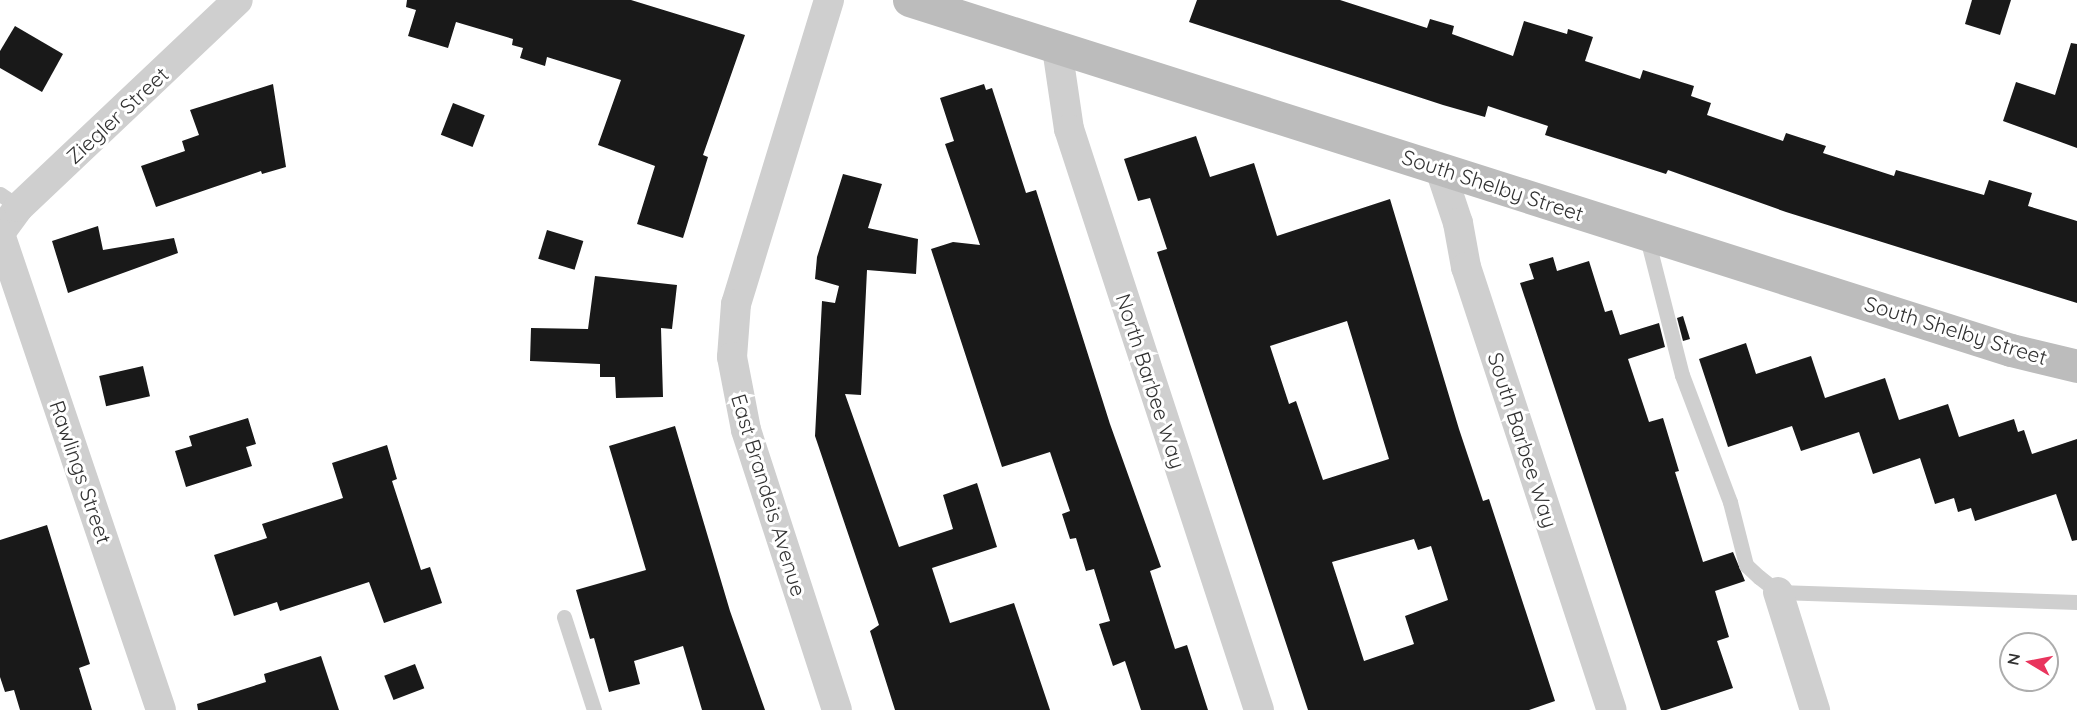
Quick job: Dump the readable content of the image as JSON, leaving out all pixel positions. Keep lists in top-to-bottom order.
{
  "streets": {
    "main road": ["South Shelby Street"],
    "street": [
      "Ziegler Street",
      "North Barbee Way",
      "South Barbee Way",
      "Rawlings Street",
      "East Brandeis Avenue"
    ]
  },
  "crossings": [
    ["Ziegler Street", "Rawlings Street"],
    ["South Shelby Street", "North Barbee Way"],
    ["South Shelby Street", "South Barbee Way"]
  ],
  "north": "left"
}
